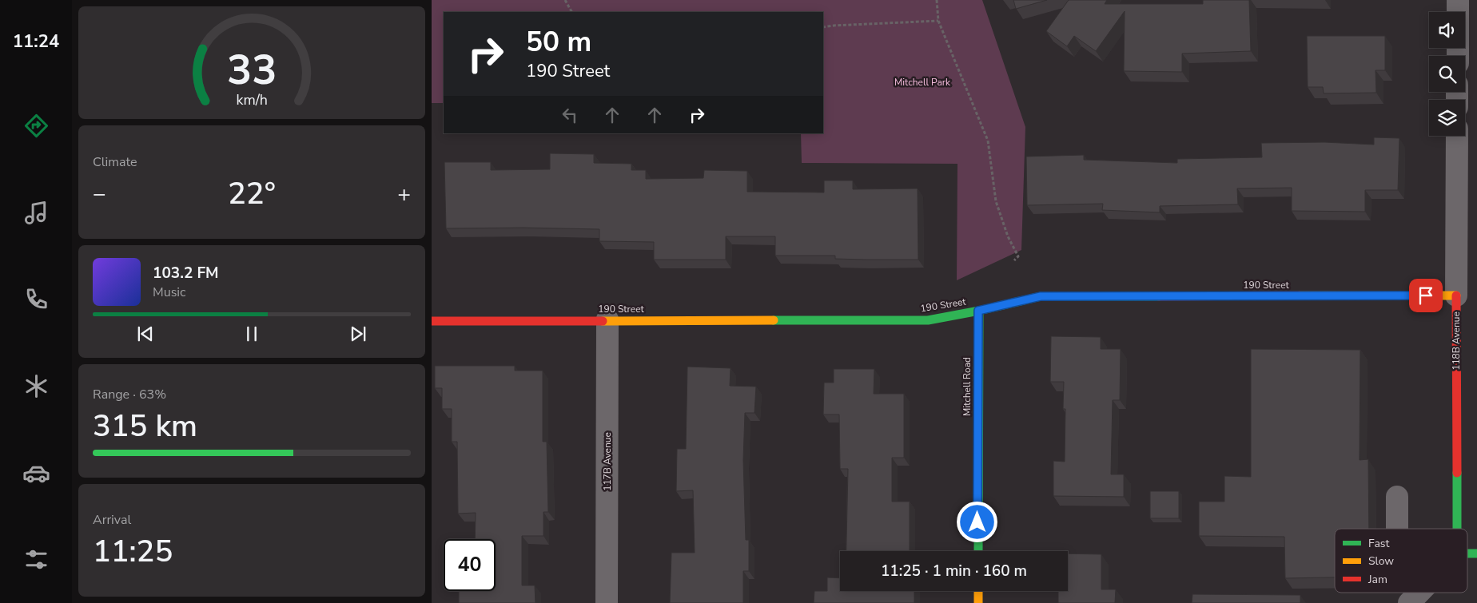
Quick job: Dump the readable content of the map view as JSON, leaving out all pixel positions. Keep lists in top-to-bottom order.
{
  "streets": {
    "street": [
      "190 Street",
      "118B Avenue",
      "Mitchell Road",
      "117B Avenue"
    ]
  },
  "crossings": [
    ["190 Street", "118B Avenue"],
    ["190 Street", "Mitchell Road"],
    ["190 Street", "117B Avenue"]
  ],
  "parks": ["Mitchell Park"],
  "legend": ["Fast", "Slow", "Jam"],
  "page": {
    "tabs": "11:24",
    "turn": ["50 m", "190 Street"],
    "tile": [
      "Climate",
      ["Range · 63%", "315 km"],
      ["Arrival", "11:25"]
    ],
    "heat": ["−", "22°", "+"],
    "song": ["103.2 FM", "Music"],
    "limit": "40",
    "trip": "11:25 · 1 min · 160 m",
    "gauge": ["33", "km/h"]
  }
}
